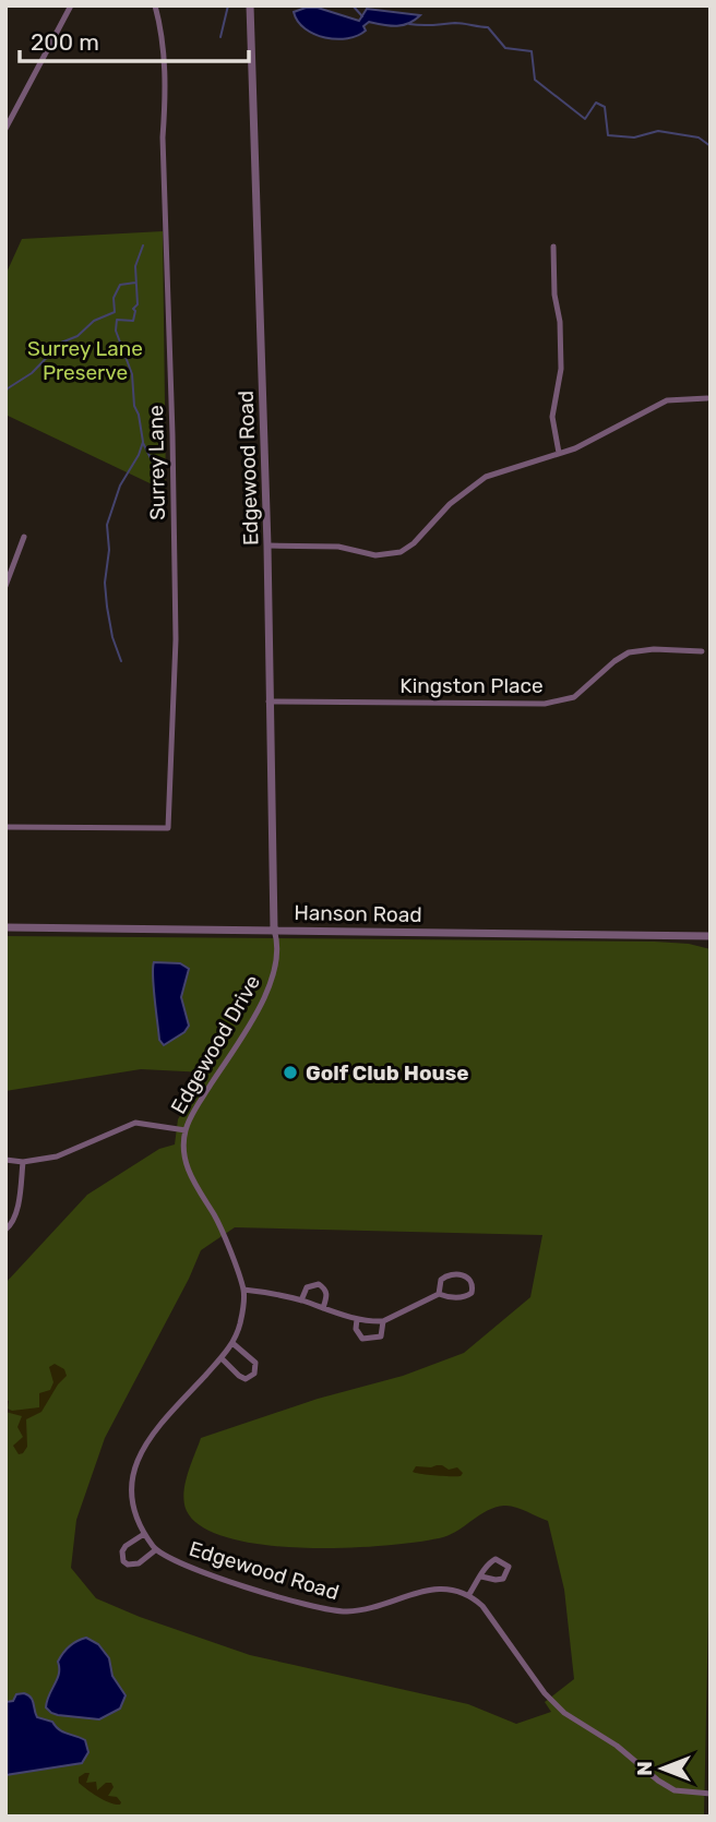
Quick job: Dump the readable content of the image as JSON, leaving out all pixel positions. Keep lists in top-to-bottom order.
{
  "streets": {
    "street": [
      "Surrey Lane",
      "Edgewood Road",
      "Kingston Place",
      "Hanson Road",
      "Edgewood Drive"
    ]
  },
  "crossings": [
    ["Edgewood Road", "Kingston Place"],
    ["Edgewood Road", "Hanson Road"],
    ["Edgewood Road", "Edgewood Drive"],
    ["Hanson Road", "Edgewood Drive"]
  ],
  "parks": ["Surrey Lane Preserve"],
  "places": ["Golf Club House"],
  "scale_bar": "200 m",
  "north": "left"
}
